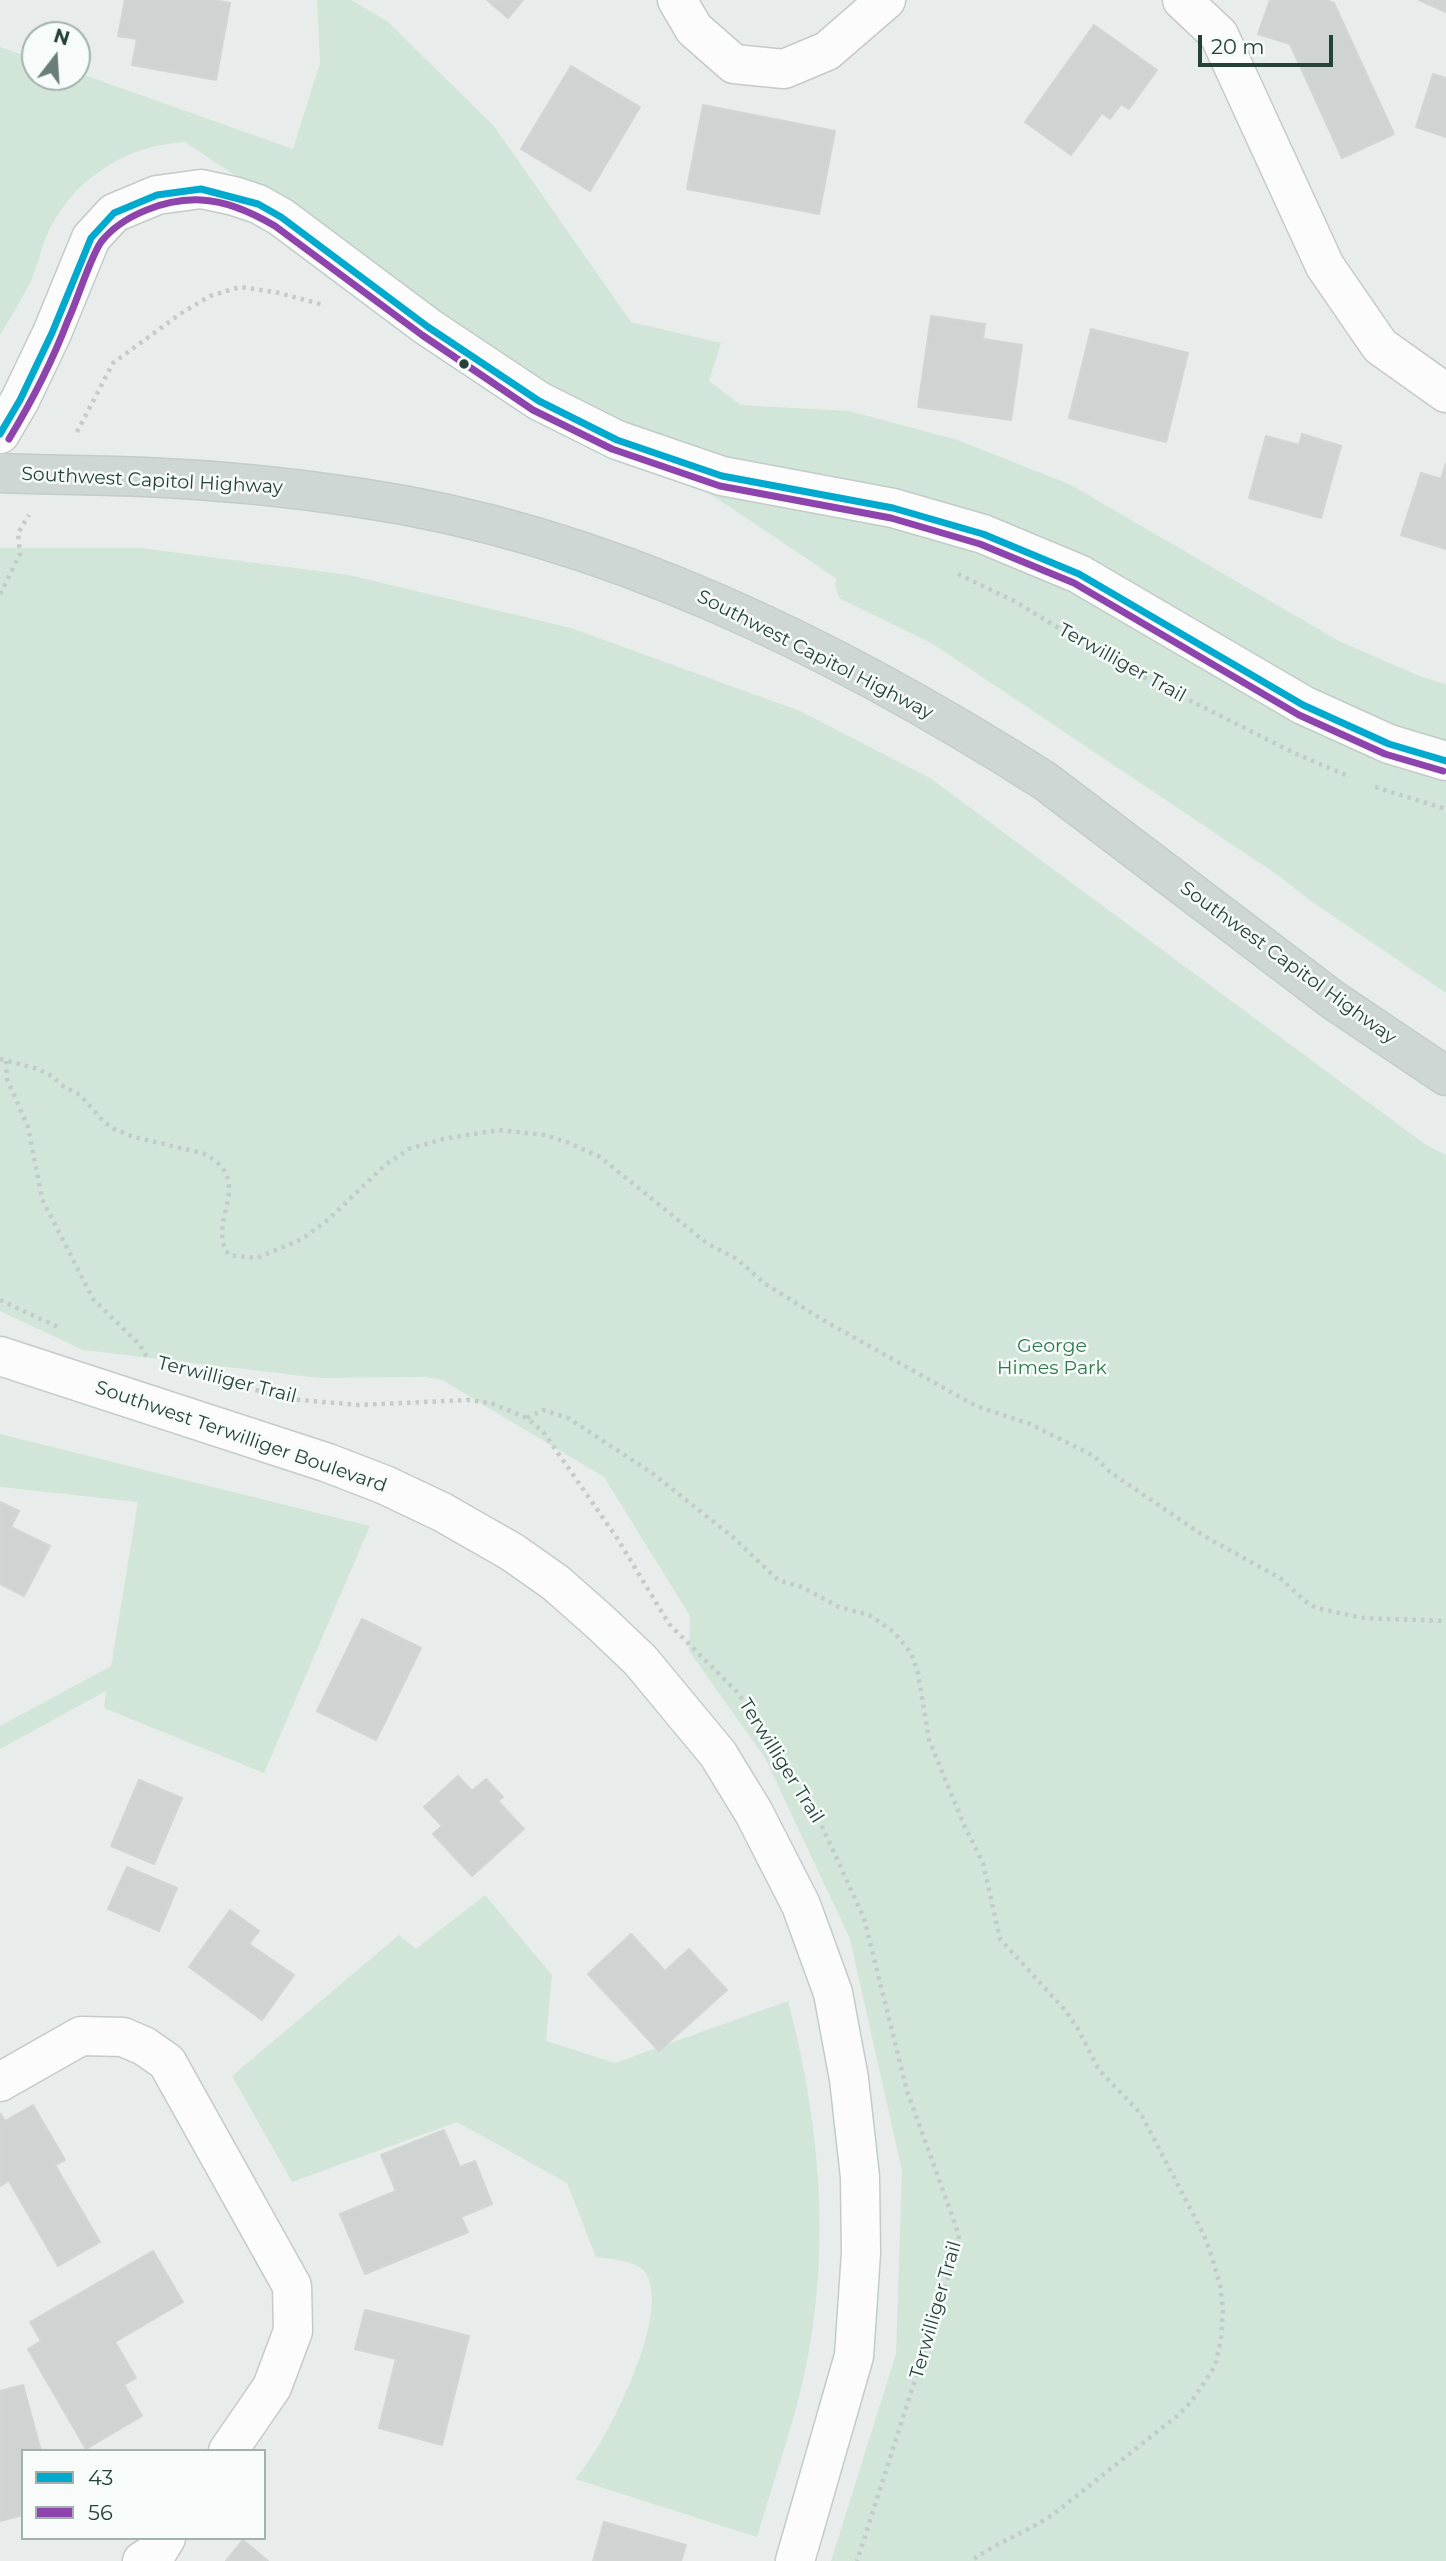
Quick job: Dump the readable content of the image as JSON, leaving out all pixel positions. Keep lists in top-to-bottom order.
{
  "streets": {
    "main road": ["Southwest Capitol Highway", "Southwest Terwilliger Boulevard"],
    "path": ["Terwilliger Trail"]
  },
  "parks": ["George Himes Park"],
  "lines": ["transit line 43", "transit line 56"],
  "legend": ["43", "56"],
  "scale_bar": "20 m",
  "north": "top"
}
